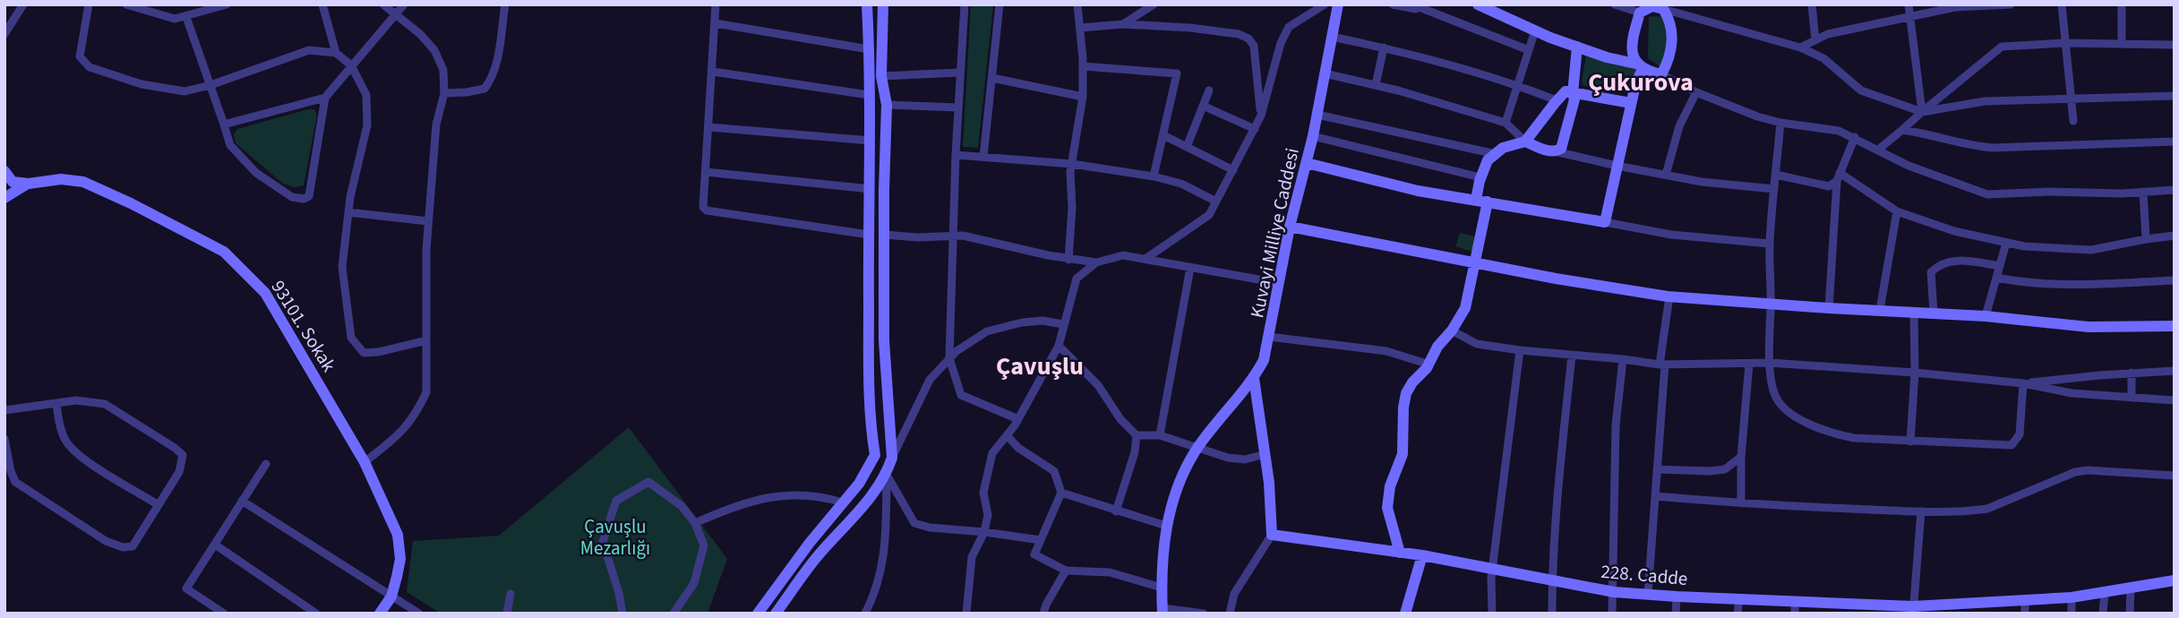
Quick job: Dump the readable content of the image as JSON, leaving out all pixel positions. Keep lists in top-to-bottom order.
{
  "streets": {
    "street": ["Kuvayi Milliye Caddesi", "93101. Sokak", "228. Cadde"]
  },
  "districts": ["Çukurova", "Çavuşlu"],
  "parks": ["Çavuşlu Mezarlığı"]
}
